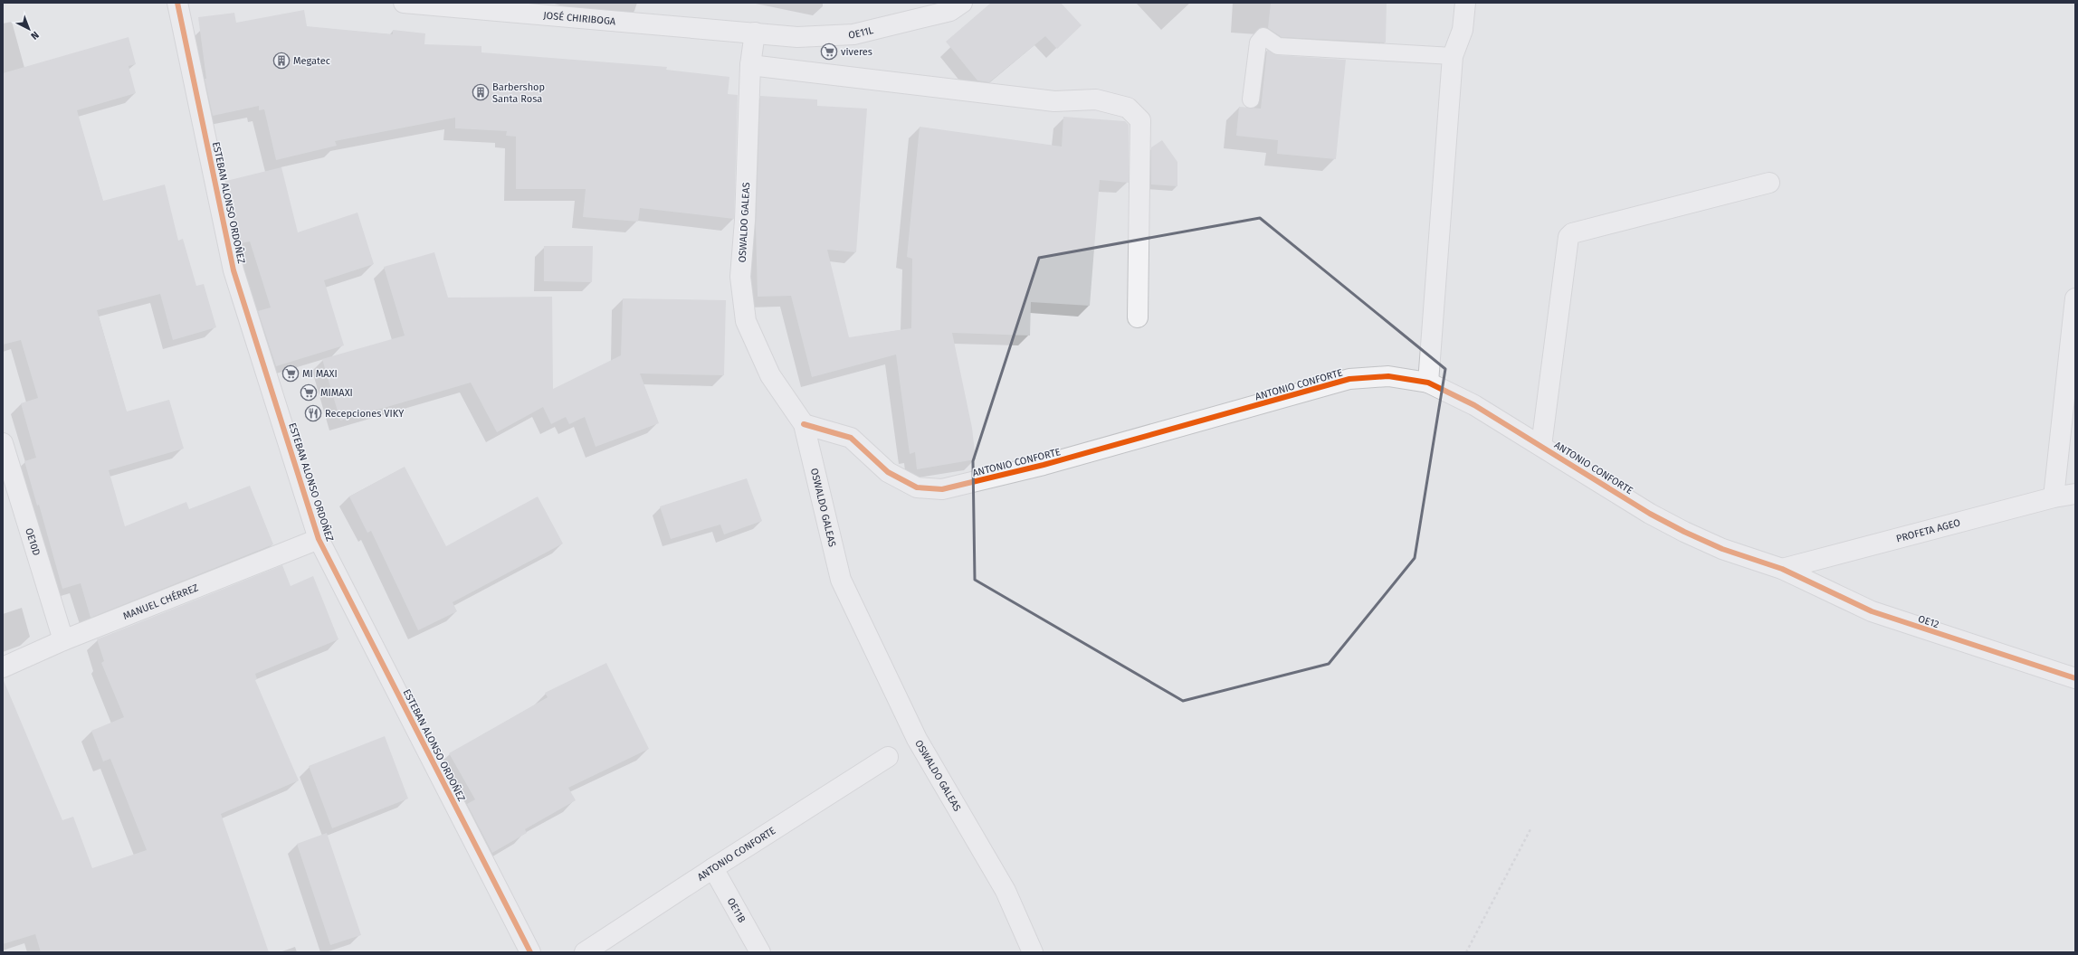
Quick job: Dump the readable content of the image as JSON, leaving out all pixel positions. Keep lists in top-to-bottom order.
{
  "streets": {
    "street": [
      "JOSÉ CHIRIBOGA",
      "OE11L",
      "ESTEBAN ALONSO ORDOÑEZ",
      "OSWALDO GALEAS",
      "ANTONIO CONFORTE",
      "PROFETA AGEO",
      "OE10D",
      "MANUEL CHÉRREZ",
      "OE12",
      "OE11B"
    ]
  },
  "crossings": [
    ["JOSÉ CHIRIBOGA", "OE11L"],
    ["JOSÉ CHIRIBOGA", "OSWALDO GALEAS"],
    ["OE11L", "OSWALDO GALEAS"],
    ["ESTEBAN ALONSO ORDOÑEZ", "MANUEL CHÉRREZ"],
    ["OSWALDO GALEAS", "ANTONIO CONFORTE"],
    ["ANTONIO CONFORTE", "PROFETA AGEO"],
    ["ANTONIO CONFORTE", "OE12"],
    ["ANTONIO CONFORTE", "OE11B"],
    ["PROFETA AGEO", "OE12"],
    ["OE10D", "MANUEL CHÉRREZ"]
  ],
  "places": {
    "supermarket": ["viveres", "MI MAXI", "MIMAXI"],
    "building": ["Megatec", "Barbershop Santa Rosa"],
    "restaurant": ["Recepciones VIKY"]
  },
  "north": "bottom right"
}
